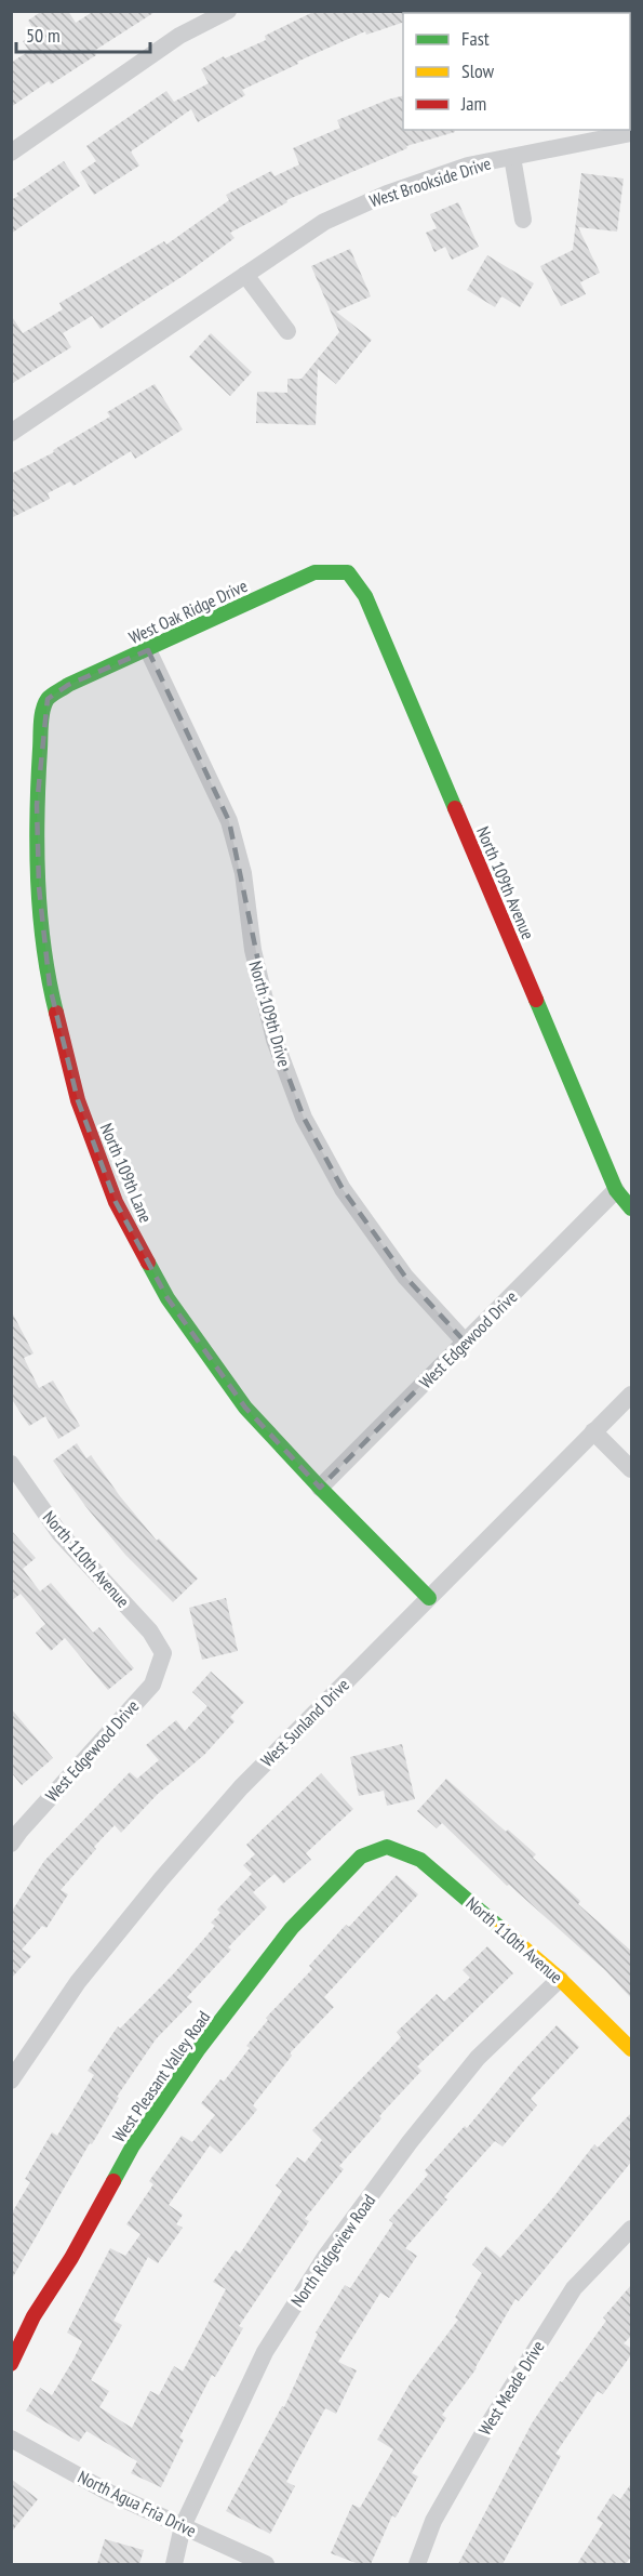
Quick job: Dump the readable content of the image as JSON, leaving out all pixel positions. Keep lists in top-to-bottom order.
{
  "streets": {
    "street": [
      "West Brookside Drive",
      "West Oak Ridge Drive",
      "North 109th Avenue",
      "North 109th Drive",
      "North 109th Lane",
      "West Edgewood Drive",
      "North 110th Avenue",
      "West Sunland Drive",
      "West Pleasant Valley Road",
      "North Ridgeview Road",
      "West Meade Drive",
      "North Agua Fria Drive"
    ]
  },
  "crossings": [
    ["West Oak Ridge Drive", "North 109th Avenue"],
    ["West Oak Ridge Drive", "North 109th Drive"],
    ["West Oak Ridge Drive", "North 109th Lane"],
    ["North 109th Avenue", "West Edgewood Drive"],
    ["North 109th Drive", "West Edgewood Drive"],
    ["North 109th Lane", "West Edgewood Drive"],
    ["North 109th Lane", "West Sunland Drive"],
    ["West Edgewood Drive", "North 110th Avenue"],
    ["North 110th Avenue", "West Pleasant Valley Road"],
    ["North 110th Avenue", "North Ridgeview Road"],
    ["North Ridgeview Road", "North Agua Fria Drive"]
  ],
  "legend": ["Fast", "Slow", "Jam"],
  "scale_bar": "50 m"
}
